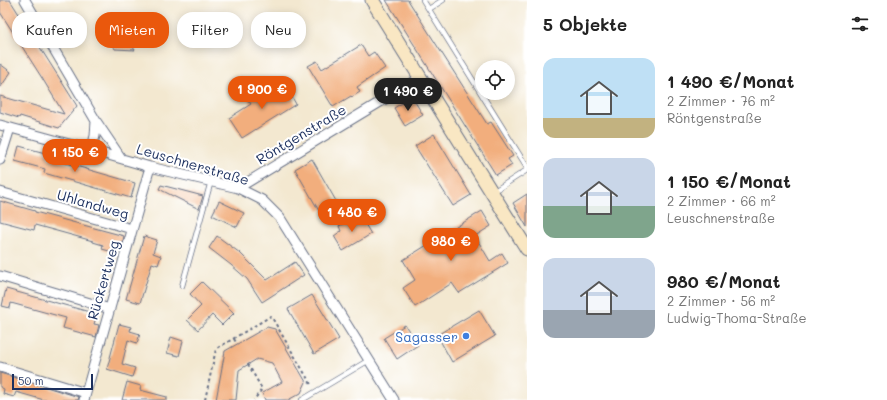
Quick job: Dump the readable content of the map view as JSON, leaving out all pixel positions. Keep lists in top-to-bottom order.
{
  "streets": {
    "street": [
      "Röntgenstraße",
      "Leuschnerstraße",
      "Uhlandweg",
      "Rückertweg"
    ]
  },
  "crossings": [
    ["Röntgenstraße", "Leuschnerstraße"],
    ["Leuschnerstraße", "Rückertweg"],
    ["Uhlandweg", "Rückertweg"]
  ],
  "places": ["Sagasser"],
  "scale_bar": "50 m",
  "page": {
    "heading": "5 Objekte",
    "chip": [
      "Kaufen",
      "Mieten",
      "Filter",
      "Neu"
    ],
    "list": [
      {
        "name": "1 490 €/Monat",
        "note": "2 Zimmer · 76 m² · Röntgenstraße"
      },
      {
        "name": "1 150 €/Monat",
        "note": "2 Zimmer · 66 m² · Leuschnerstraße"
      },
      {
        "name": "980 €/Monat",
        "note": "2 Zimmer · 56 m² · Ludwig-Thoma-Straße"
      }
    ],
    "price": [
      "1 900 €",
      "1 490 €",
      "1 150 €",
      "1 480 €",
      "980 €"
    ],
    "scale": "50 m"
  }
}
